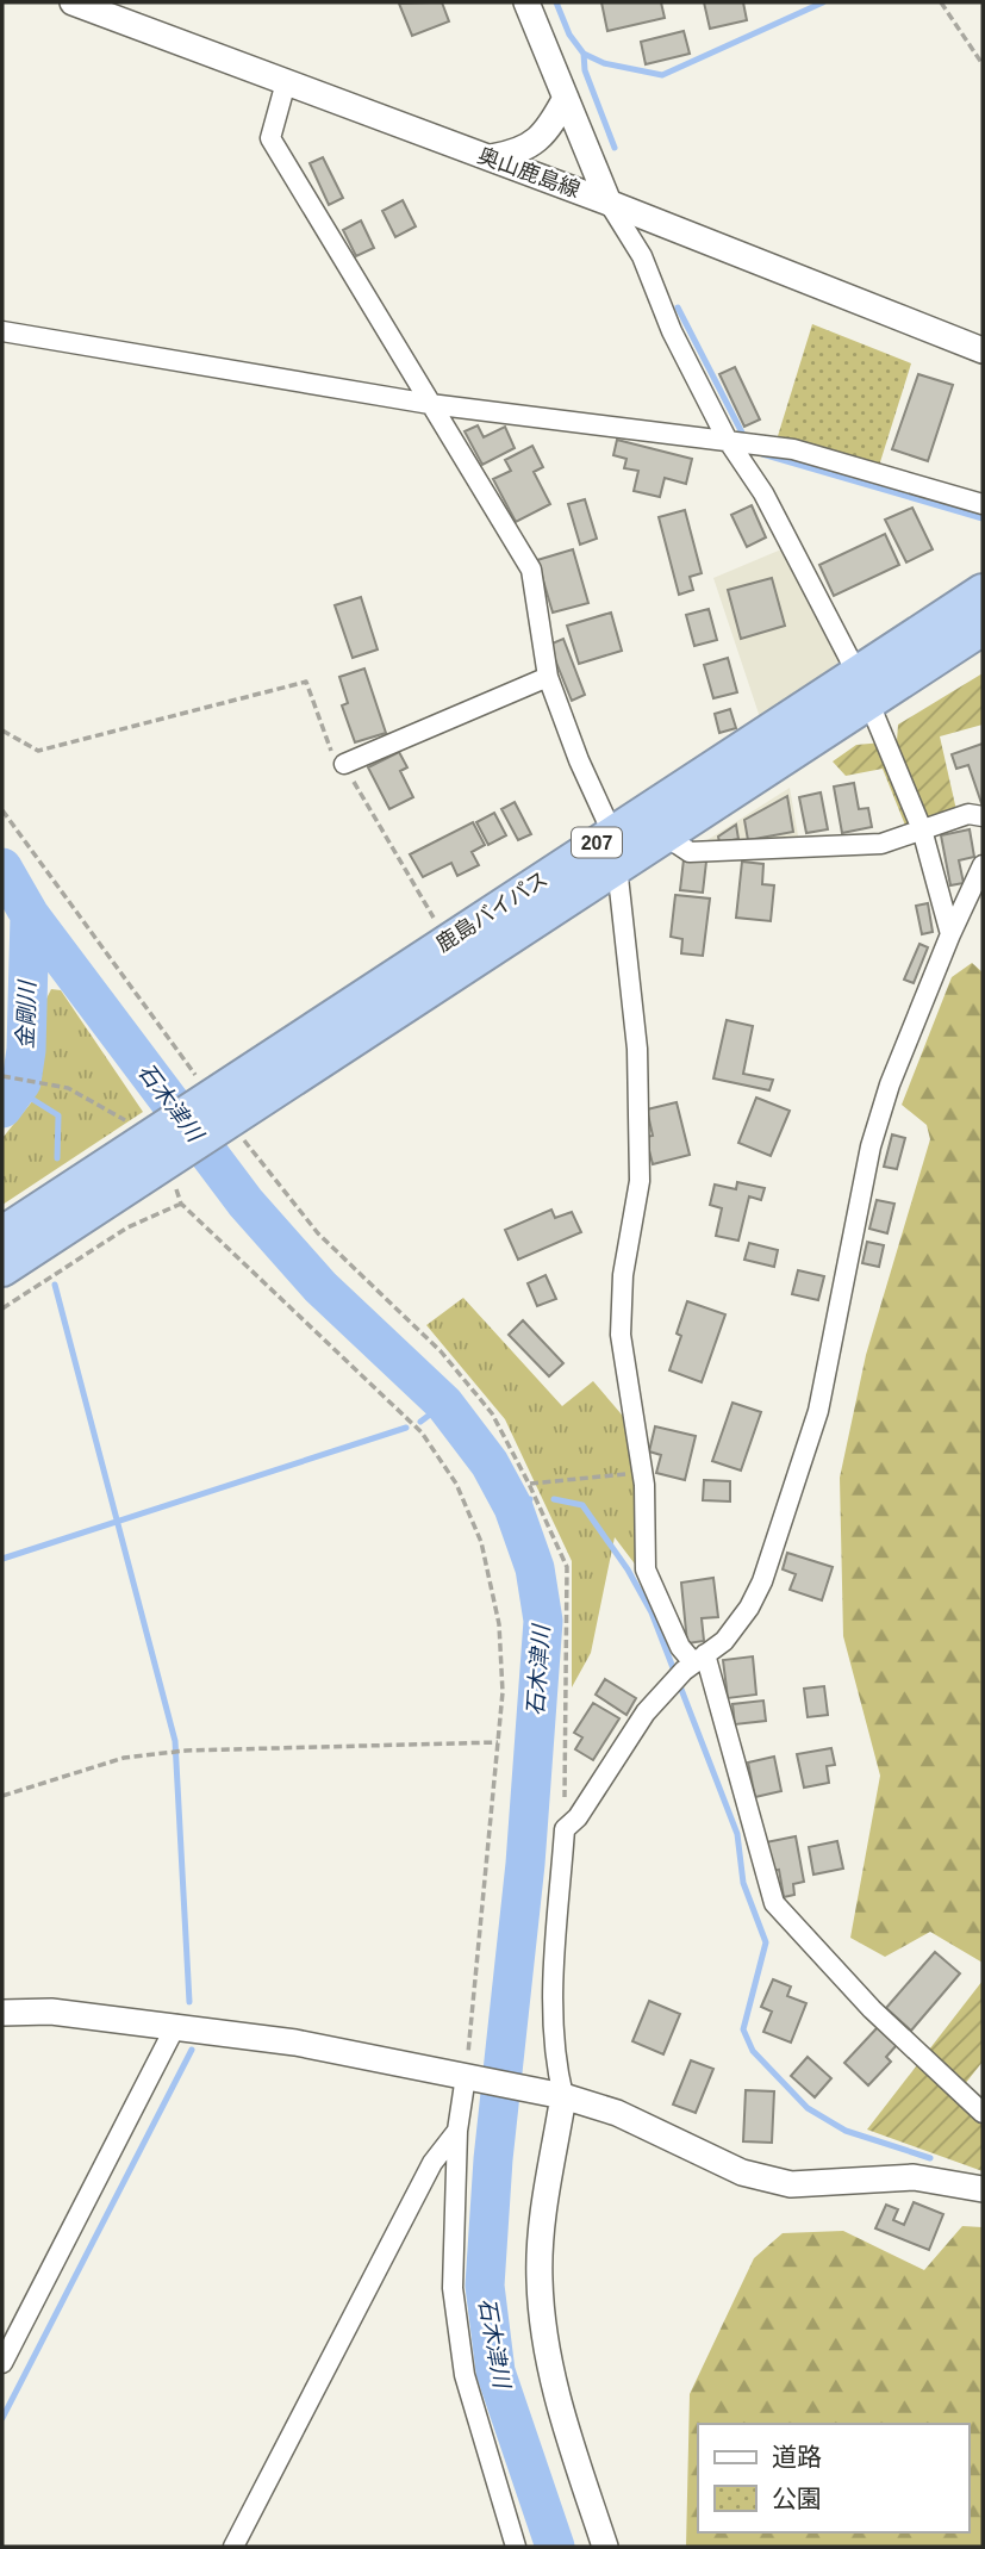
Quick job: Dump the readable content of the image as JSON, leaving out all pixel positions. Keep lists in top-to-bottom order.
{
  "streets": {
    "highway": ["207", "鹿島バイパス"],
    "street": ["奥山鹿島線"]
  },
  "water": ["金剛川", "石木津川"],
  "legend": ["道路", "公園"]
}
